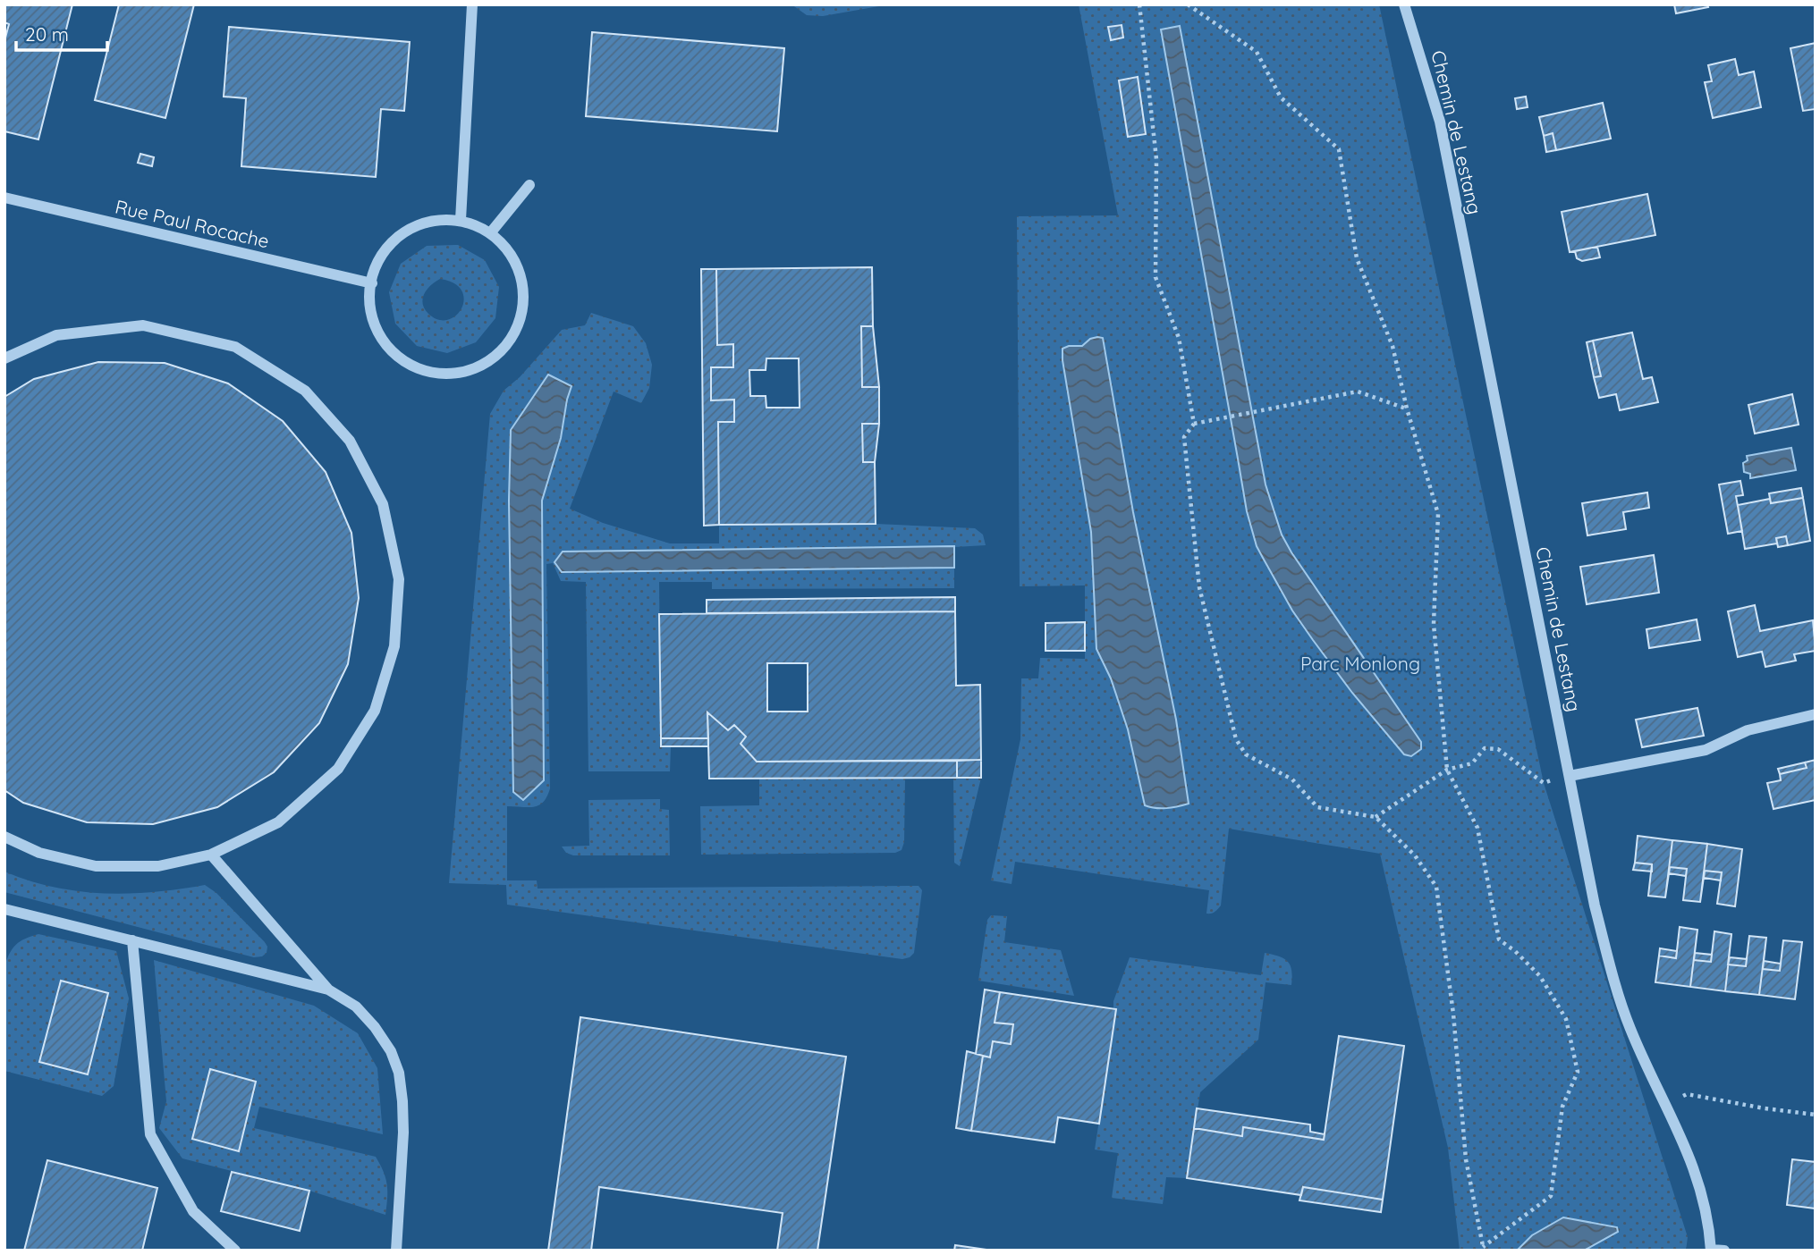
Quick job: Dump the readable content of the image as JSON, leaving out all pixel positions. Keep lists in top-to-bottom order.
{
  "streets": {
    "street": ["Chemin de Lestang", "Rue Paul Rocache"]
  },
  "parks": ["Parc Monlong"],
  "scale_bar": "20 m"
}
